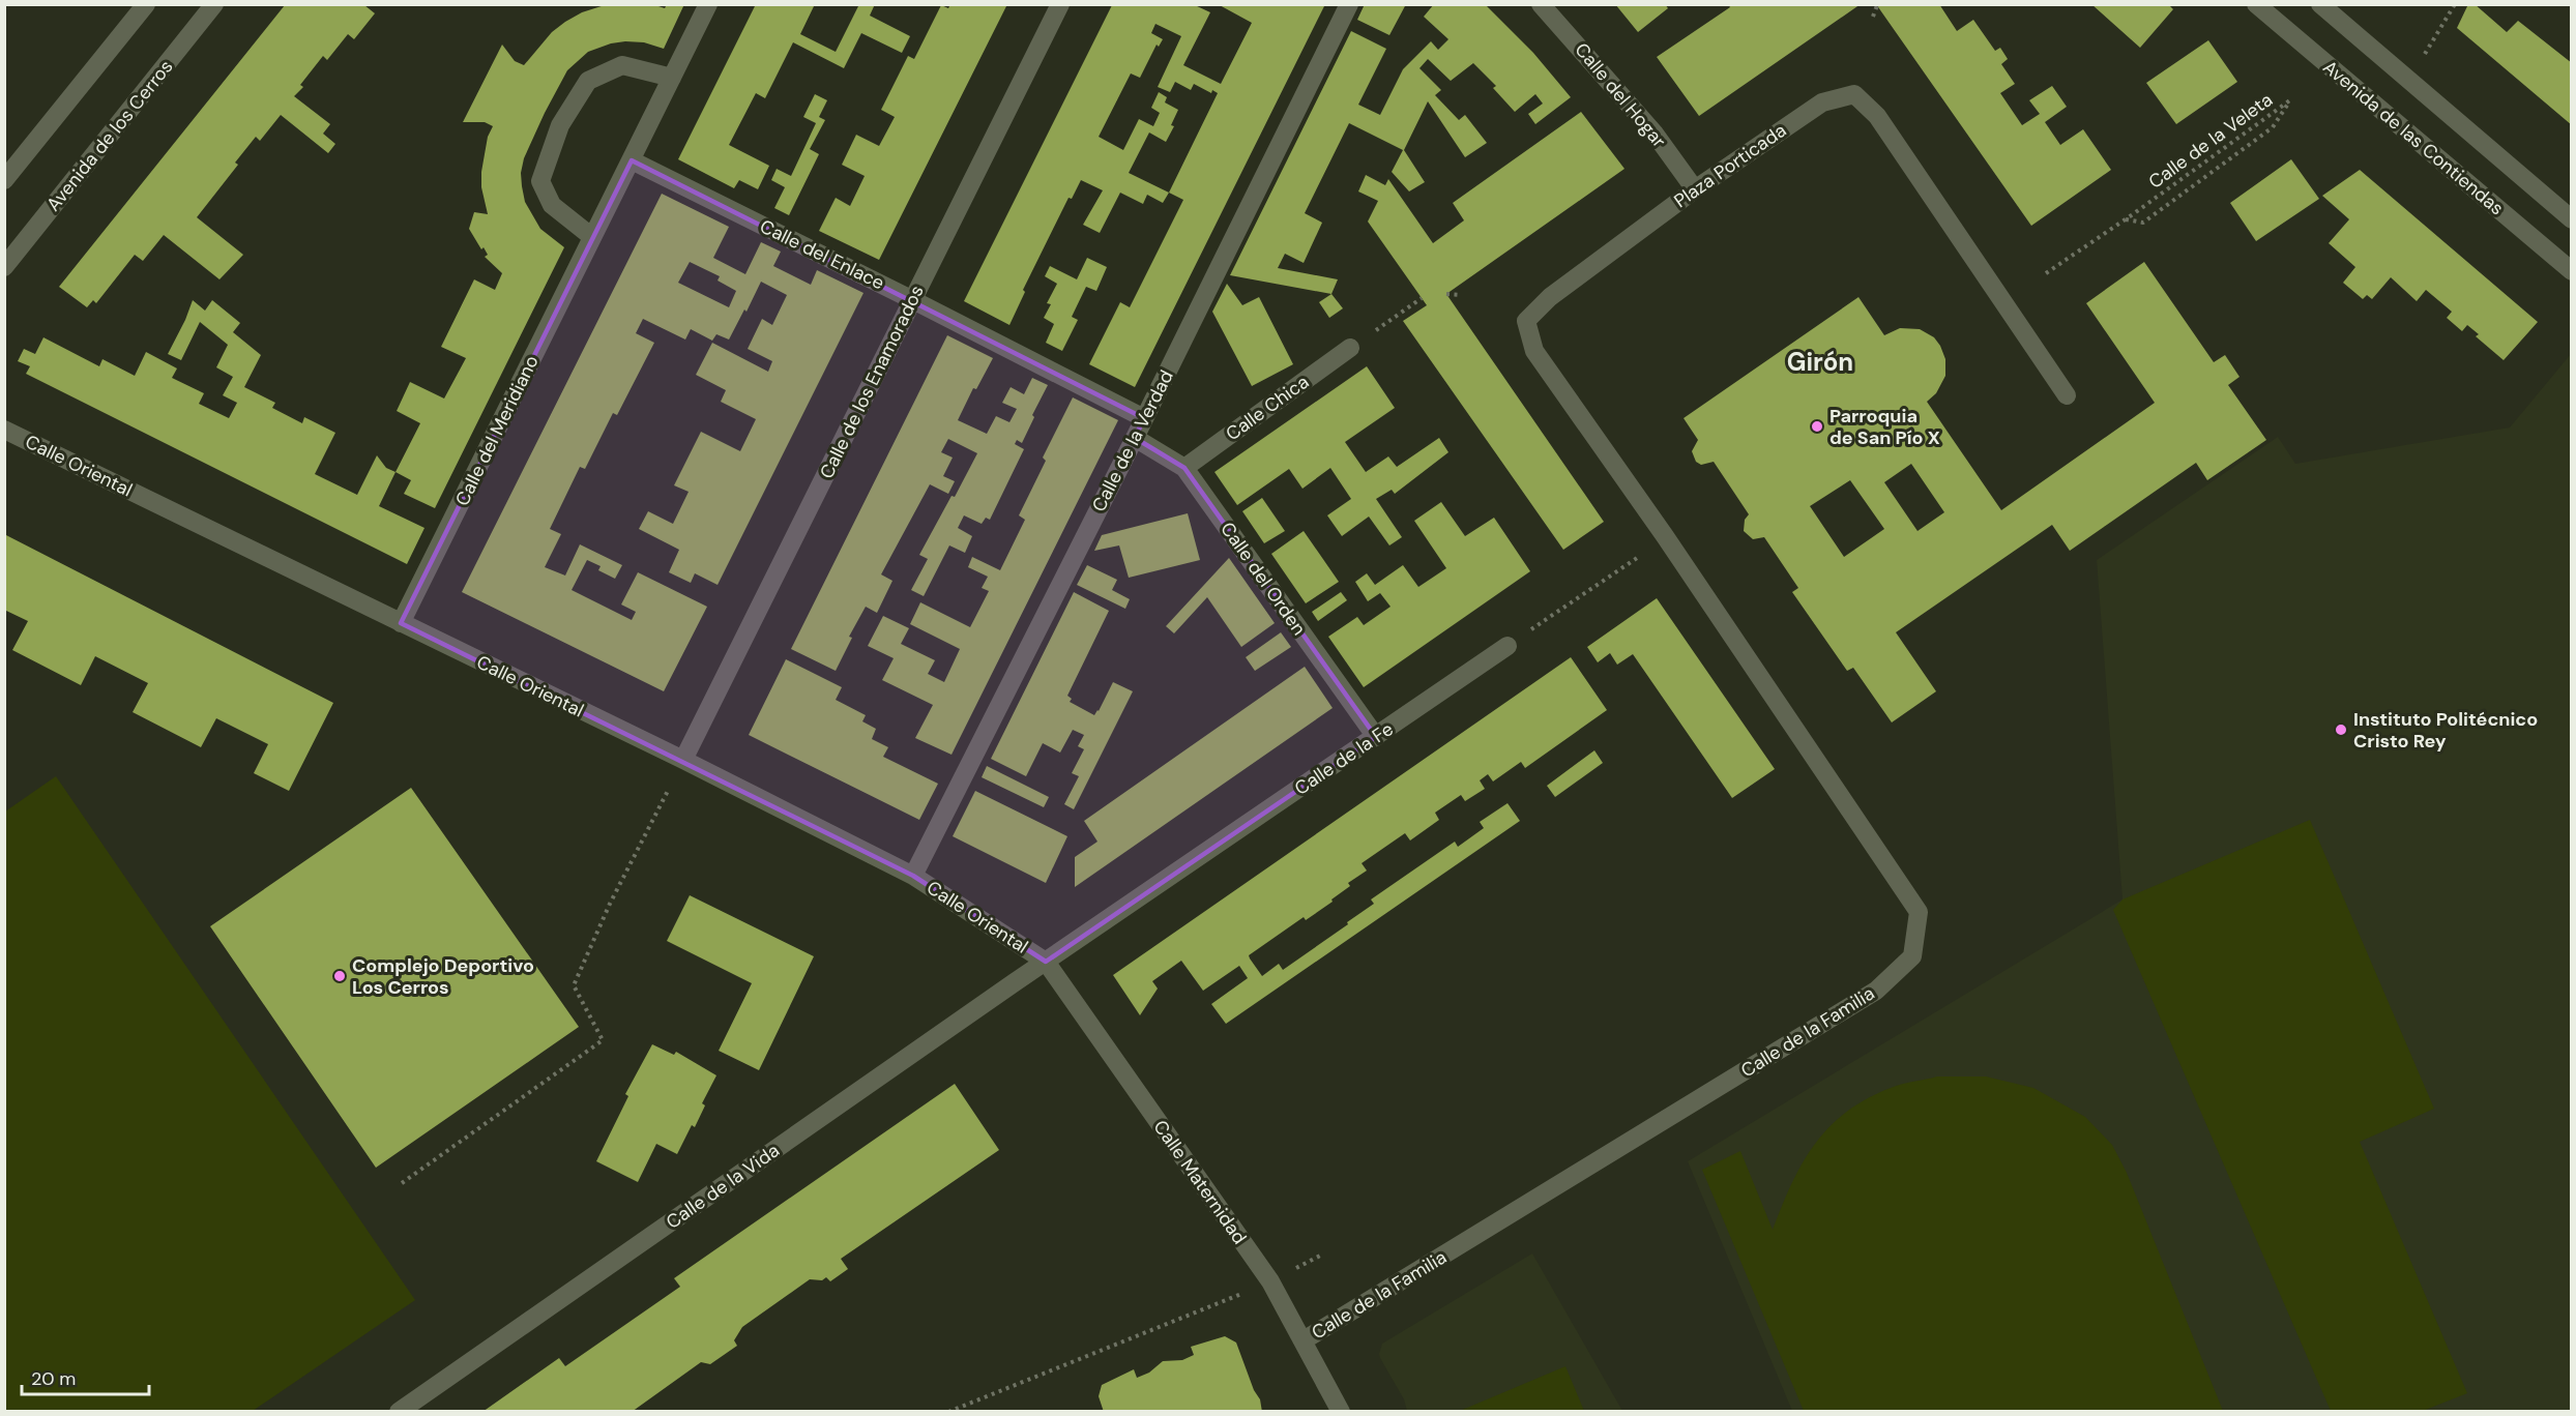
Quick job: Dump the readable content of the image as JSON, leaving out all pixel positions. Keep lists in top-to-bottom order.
{
  "streets": {
    "street": [
      "Calle del Hogar",
      "Avenida de los Cerros",
      "Avenida de las Contiendas",
      "Plaza Porticada",
      "Calle del Enlace",
      "Calle de los Enamorados",
      "Calle Chica",
      "Calle del Meridiano",
      "Calle de la Verdad",
      "Calle Oriental",
      "Calle del Orden",
      "Calle de la Fe",
      "Calle de la Familia",
      "Calle Maternidad",
      "Calle de la Vida"
    ],
    "path": ["Calle de la Veleta"]
  },
  "crossings": [
    ["Calle del Hogar", "Plaza Porticada"],
    ["Plaza Porticada", "Calle de la Familia"],
    ["Calle del Enlace", "Calle de los Enamorados"],
    ["Calle del Enlace", "Calle del Meridiano"],
    ["Calle del Enlace", "Calle de la Verdad"],
    ["Calle de los Enamorados", "Calle Oriental"],
    ["Calle Chica", "Calle del Orden"],
    ["Calle del Meridiano", "Calle Oriental"],
    ["Calle de la Verdad", "Calle Oriental"],
    ["Calle de la Verdad", "Calle del Orden"],
    ["Calle Oriental", "Calle de la Fe"],
    ["Calle Oriental", "Calle Maternidad"],
    ["Calle Oriental", "Calle de la Vida"],
    ["Calle del Orden", "Calle de la Fe"],
    ["Calle de la Fe", "Calle Maternidad"],
    ["Calle de la Fe", "Calle de la Vida"],
    ["Calle de la Familia", "Calle Maternidad"],
    ["Calle Maternidad", "Calle de la Vida"]
  ],
  "districts": ["Girón"],
  "places": ["Parroquia de San Pío X", "Instituto Politécnico Cristo Rey", "Complejo Deportivo Los Cerros"],
  "scale_bar": "20 m"
}
